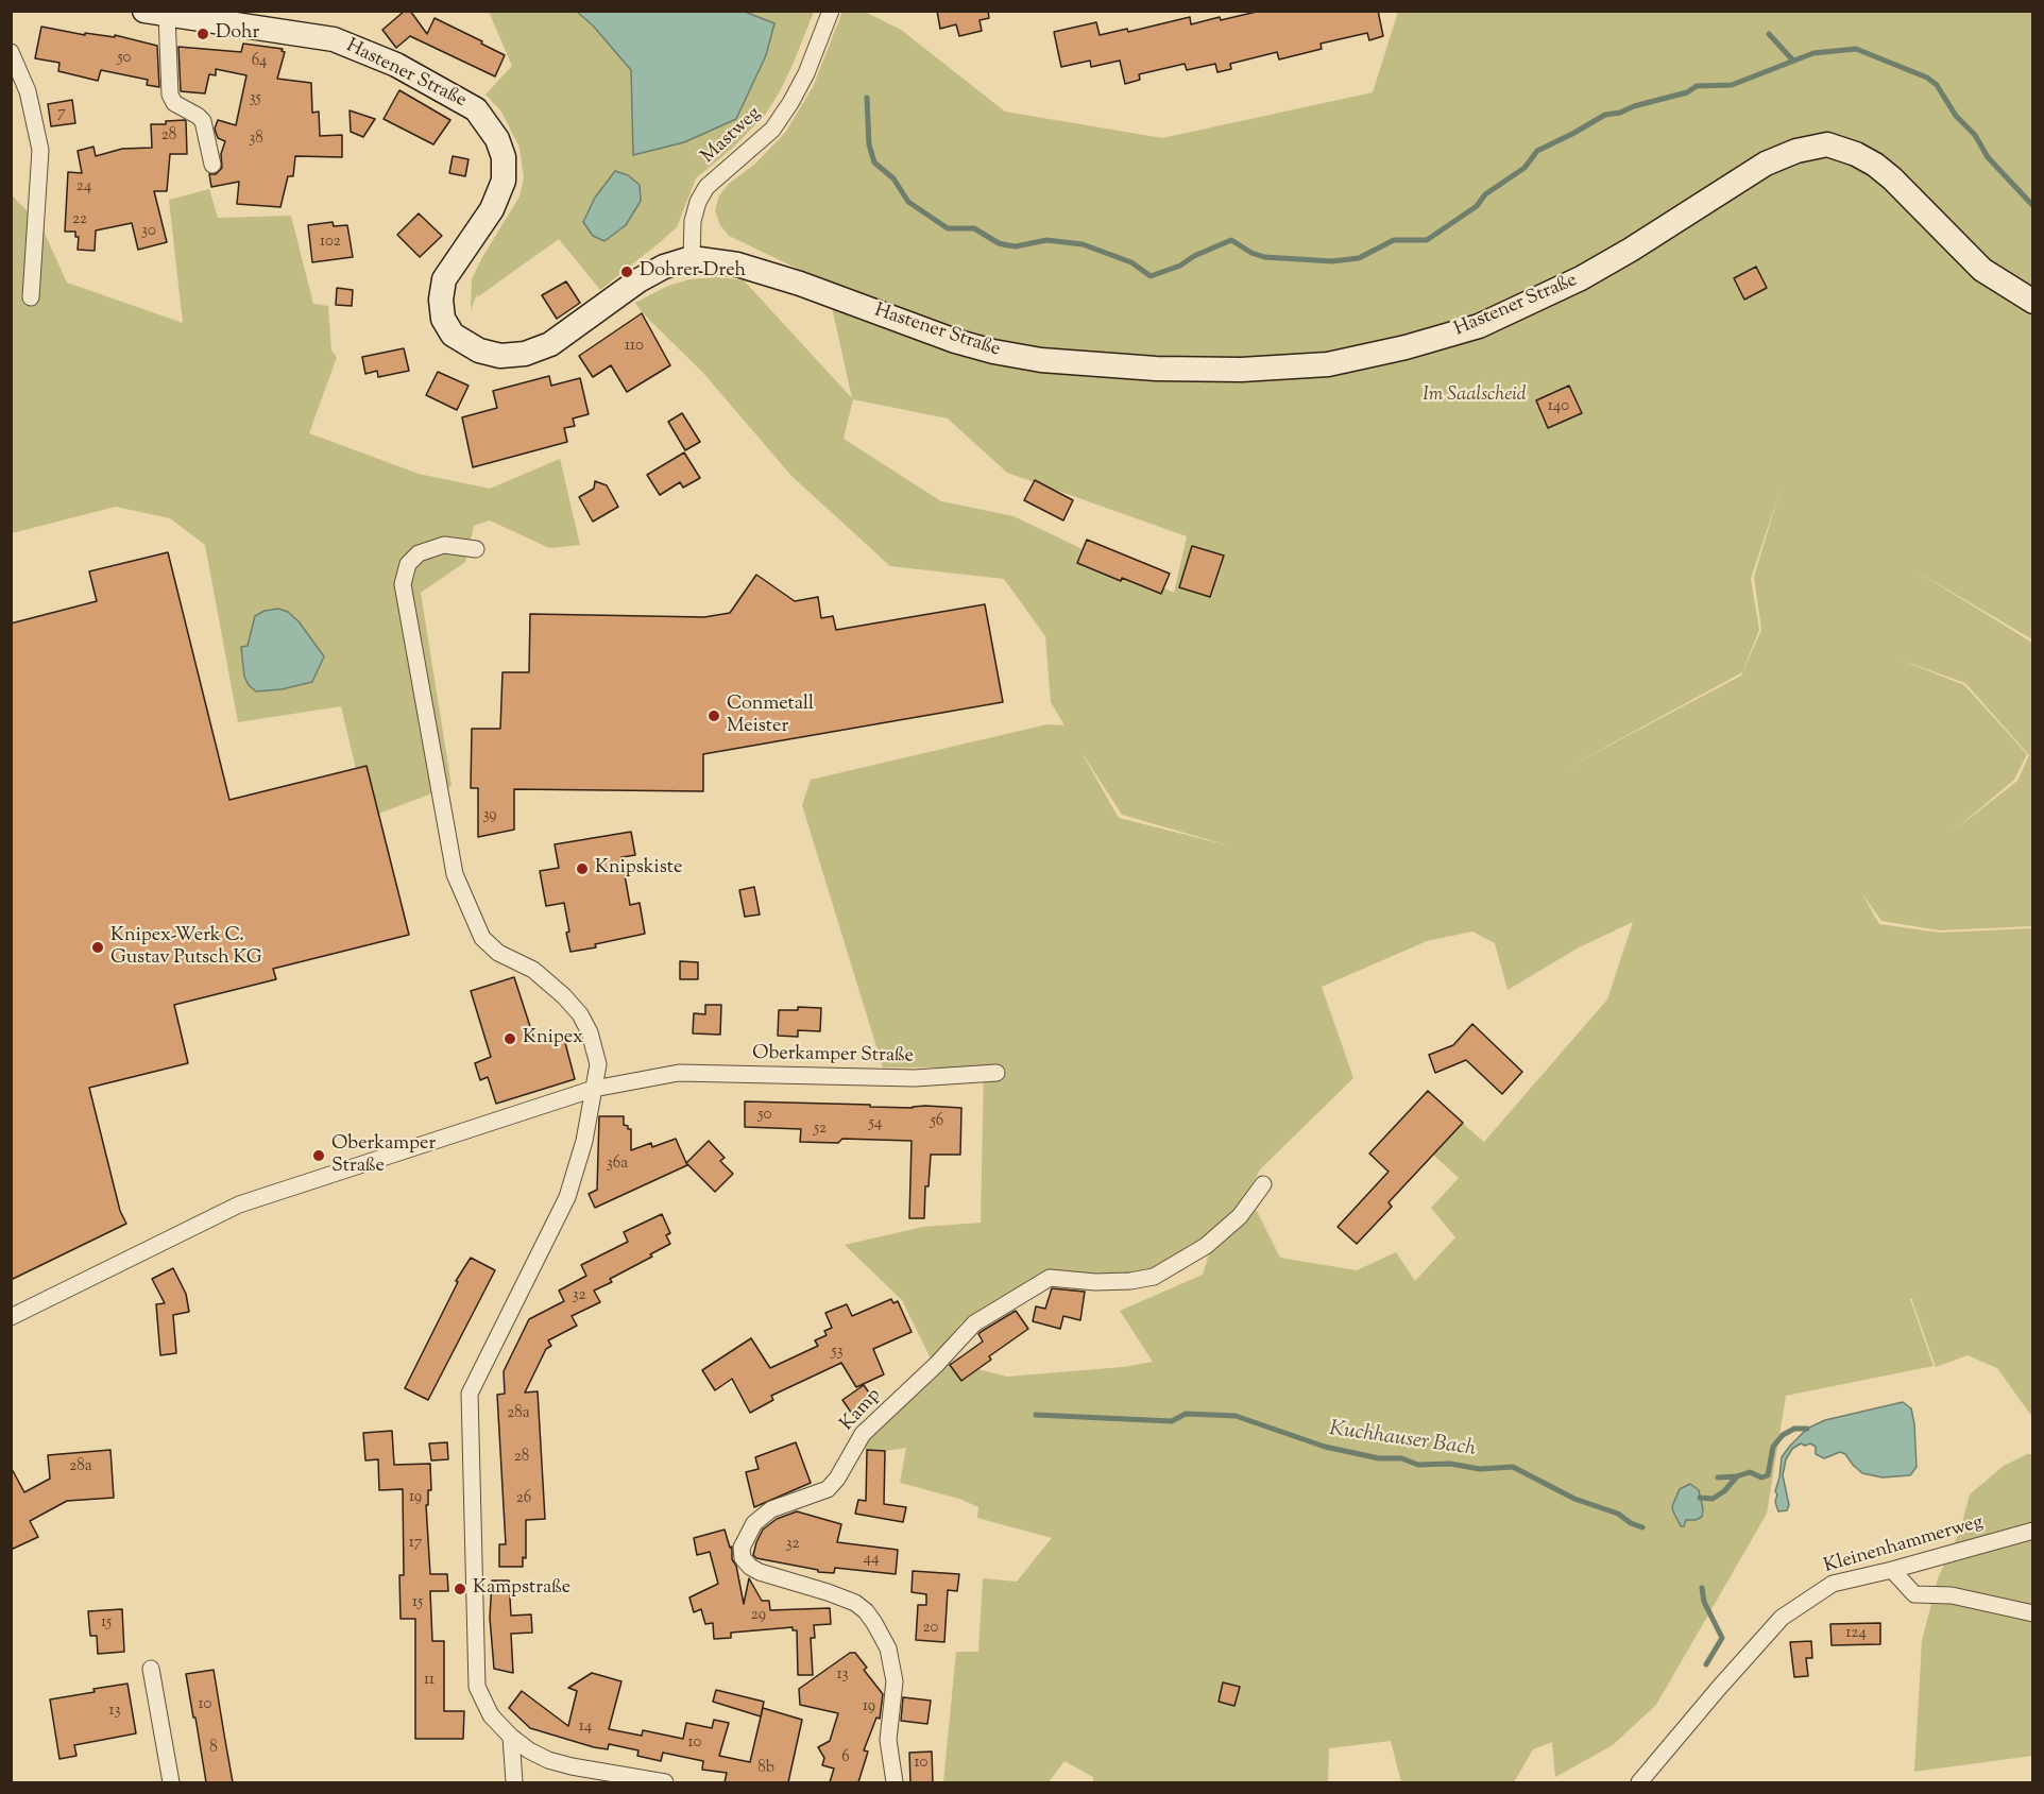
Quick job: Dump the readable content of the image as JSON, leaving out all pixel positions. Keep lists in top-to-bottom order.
{
  "streets": {
    "main road": ["Hastener Straße"],
    "street": [
      "Mastweg",
      "Oberkamper Straße",
      "Kamp",
      "Kleinenhammerweg"
    ]
  },
  "crossings": [
    ["Hastener Straße", "Mastweg"]
  ],
  "water": ["Kuchhauser Bach"],
  "parks": ["Im Saalscheid"],
  "places": [
    "Dohr",
    "Dohrer Dreh",
    "Conmetall Meister",
    "Knipskiste",
    "Knipex-Werk C. Gustav Putsch KG",
    "Knipex",
    "Oberkamper Straße",
    "Kampstraße"
  ],
  "house_numbers": [
    "50",
    "64",
    "35",
    "7",
    "28",
    "38",
    "24",
    "22",
    "30",
    "102",
    "110",
    "140",
    "39",
    "50",
    "56",
    "54",
    "52",
    "36a",
    "32",
    "53",
    "28a",
    "28",
    "28a",
    "19",
    "26",
    "17",
    "32",
    "44",
    "15",
    "29",
    "15",
    "20",
    "124",
    "13",
    "11",
    "10",
    "19",
    "13",
    "14",
    "10",
    "8",
    "6",
    "10",
    "8b"
  ]
}
